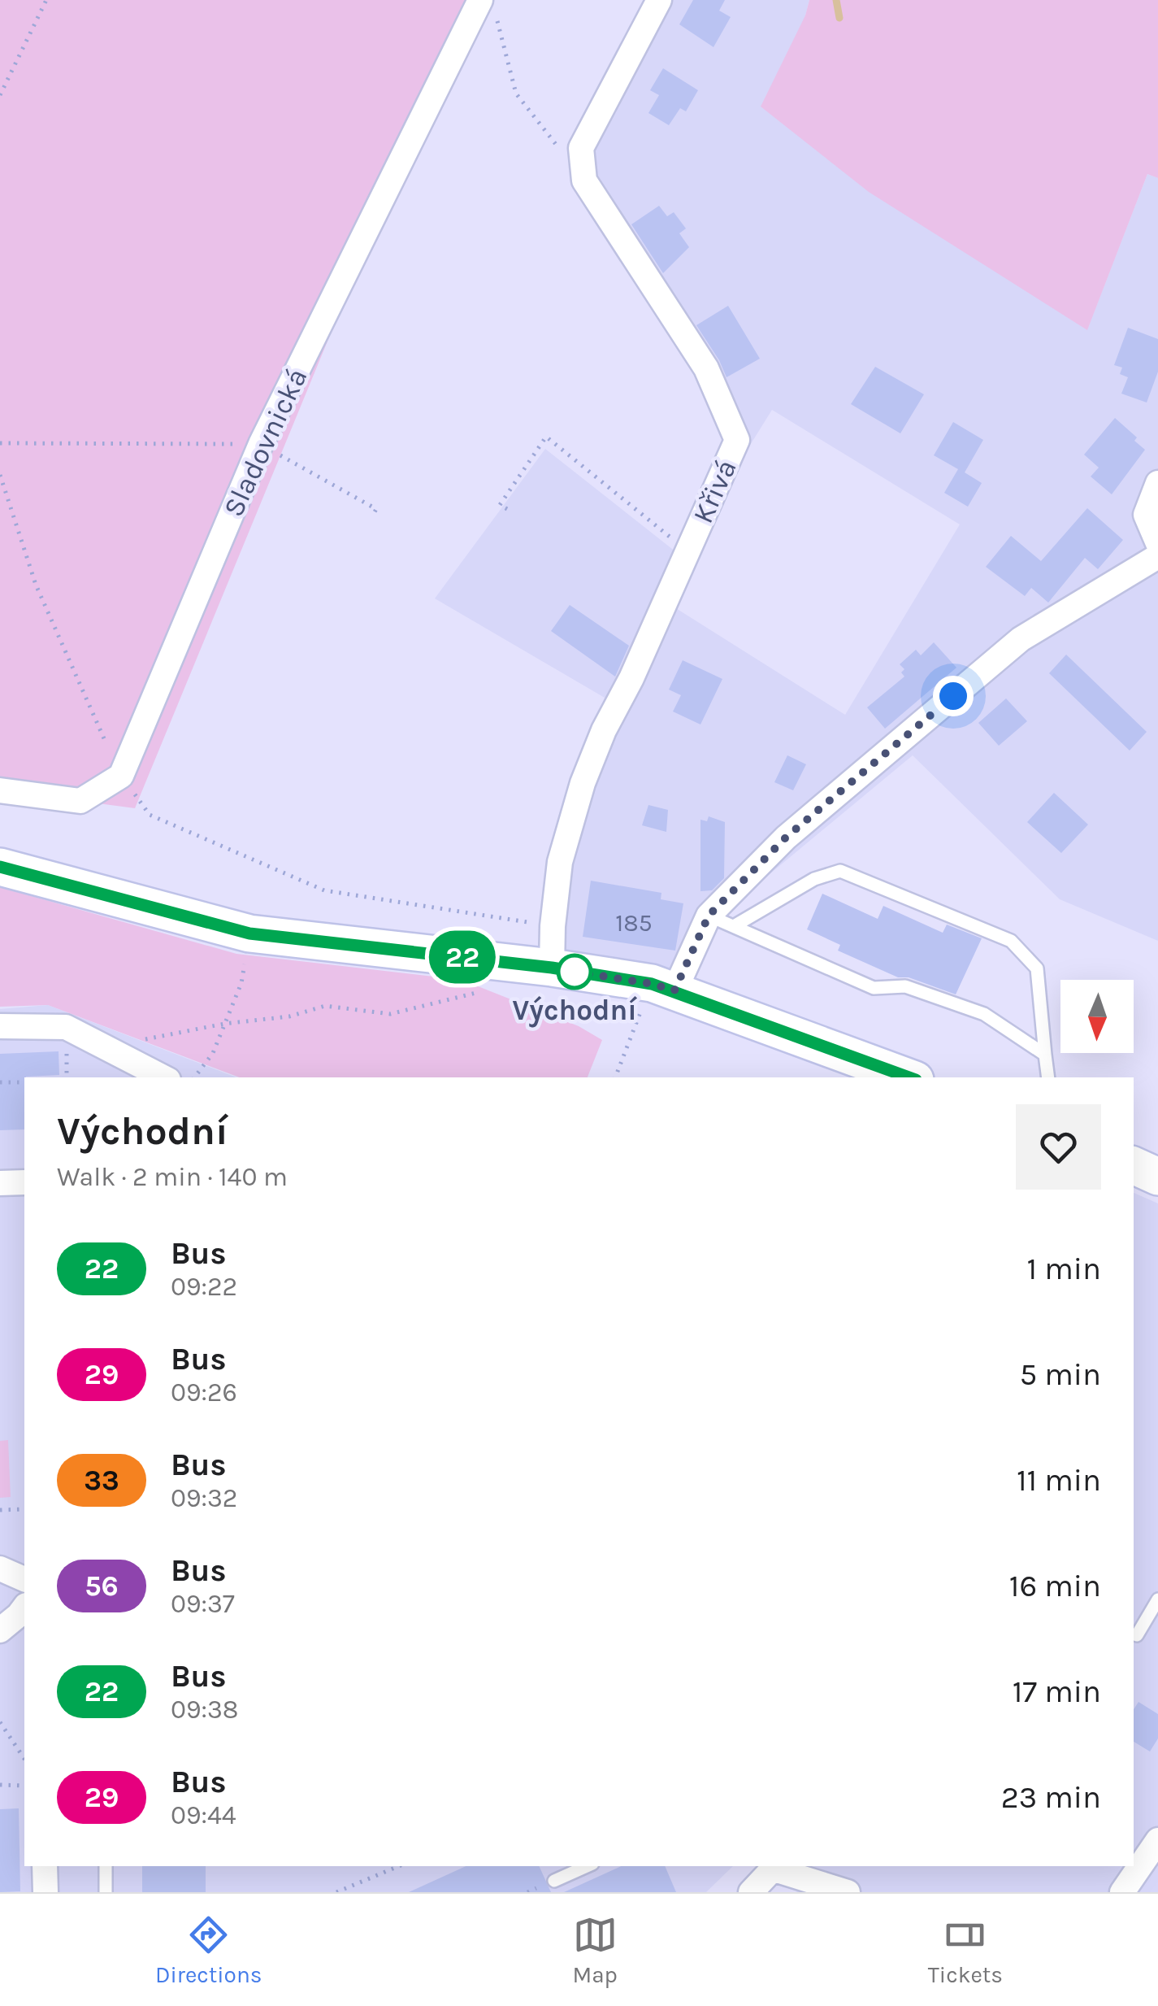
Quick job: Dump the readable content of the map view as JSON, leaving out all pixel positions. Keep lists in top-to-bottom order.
{
  "streets": {
    "street": ["Sladovnická", "Křivá"]
  },
  "places": ["Východní"],
  "lines": ["bus line 22"],
  "house_numbers": ["185"],
  "north": "bottom",
  "page": {
    "on_map": "22",
    "heading": ["Východní", "Walk · 2 min · 140 m"],
    "list": [
      {
        "mark": "22",
        "name": "Bus",
        "note": "09:22",
        "value": "1 min"
      },
      {
        "mark": "29",
        "name": "Bus",
        "note": "09:26",
        "value": "5 min"
      },
      {
        "mark": "33",
        "name": "Bus",
        "note": "09:32",
        "value": "11 min"
      },
      {
        "mark": "56",
        "name": "Bus",
        "note": "09:37",
        "value": "16 min"
      },
      {
        "mark": "22",
        "name": "Bus",
        "note": "09:38",
        "value": "17 min"
      },
      {
        "mark": "29",
        "name": "Bus",
        "note": "09:44",
        "value": "23 min"
      }
    ],
    "tabs": ["Directions", "Map", "Tickets"]
  }
}
